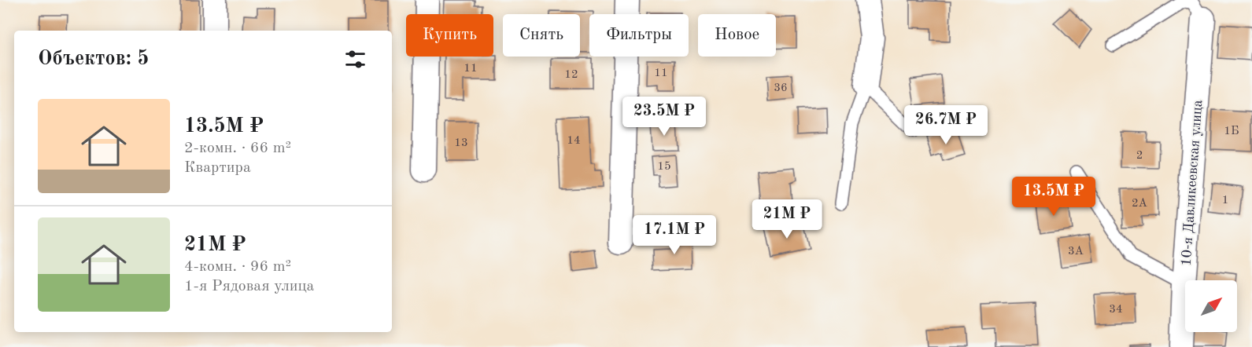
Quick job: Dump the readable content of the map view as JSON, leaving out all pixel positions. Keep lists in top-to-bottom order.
{
  "streets": {
    "street": ["10-я Давликеевская улица"]
  },
  "house_numbers": [
    "11",
    "11",
    "12",
    "36",
    "1Б",
    "14",
    "13",
    "2",
    "15",
    "1",
    "2А",
    "3А",
    "34"
  ],
  "north": "top right",
  "page": {
    "chip": [
      "Купить",
      "Снять",
      "Фильтры",
      "Новое"
    ],
    "heading": "Объектов: 5",
    "list": [
      {
        "name": "13.5M ₽",
        "note": "2-комн. · 66 m² · Квартира"
      },
      {
        "name": "21M ₽",
        "note": "4-комн. · 96 m² · 1-я Рядовая улица"
      }
    ],
    "price": [
      "23.5M ₽",
      "26.7M ₽",
      "13.5M ₽",
      "21M ₽",
      "17.1M ₽"
    ]
  }
}
